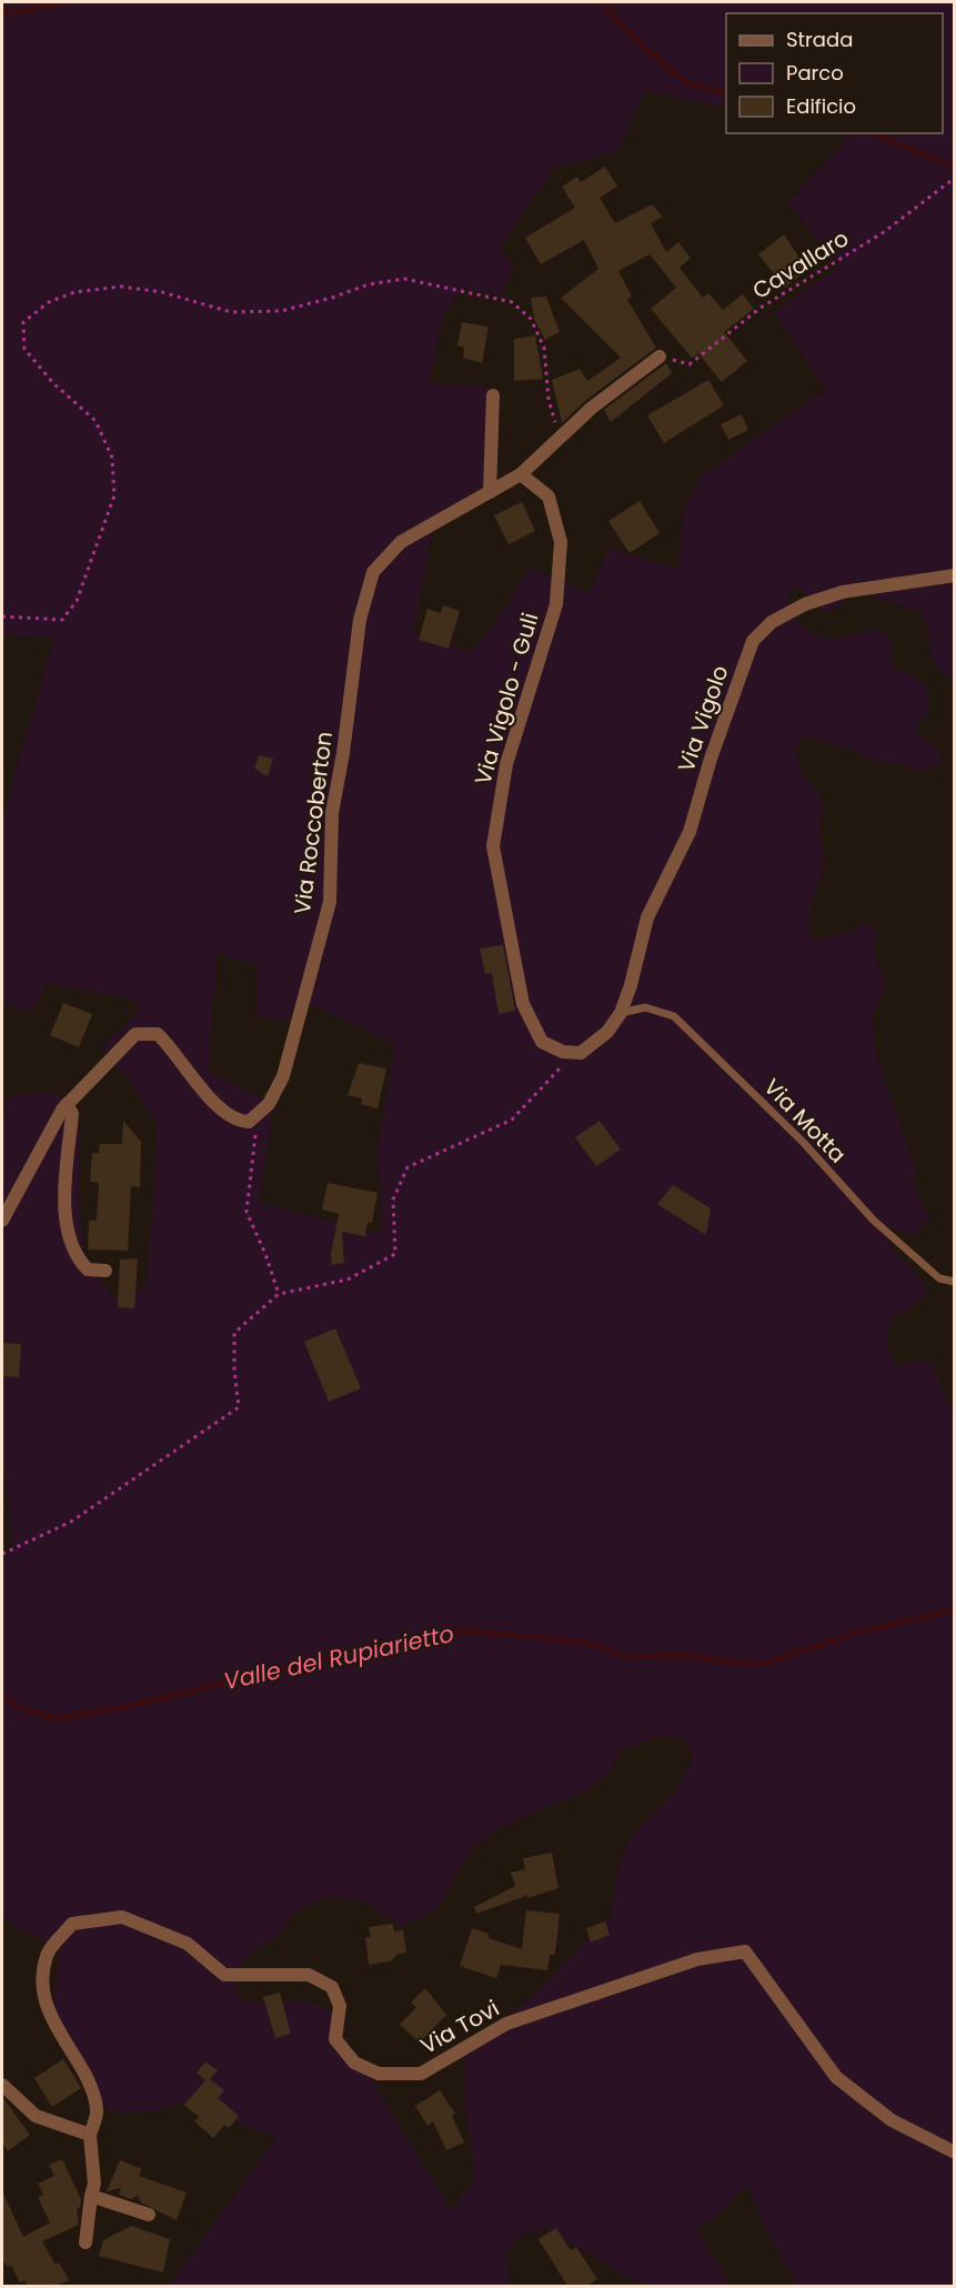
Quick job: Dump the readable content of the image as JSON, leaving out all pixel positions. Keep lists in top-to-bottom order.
{
  "streets": {
    "street": [
      "Via Vigolo - Guli",
      "Via Vigolo",
      "Via Roccoberton",
      "Via Tovi"
    ],
    "lane": ["Via Motta"],
    "path": ["Cavallaro"]
  },
  "crossings": [
    ["Cavallaro", "Via Roccoberton"],
    ["Via Vigolo - Guli", "Via Roccoberton"],
    ["Via Vigolo", "Via Motta"]
  ],
  "water": ["Valle del Rupiarietto"],
  "legend": ["Strada", "Parco", "Edificio"]
}
